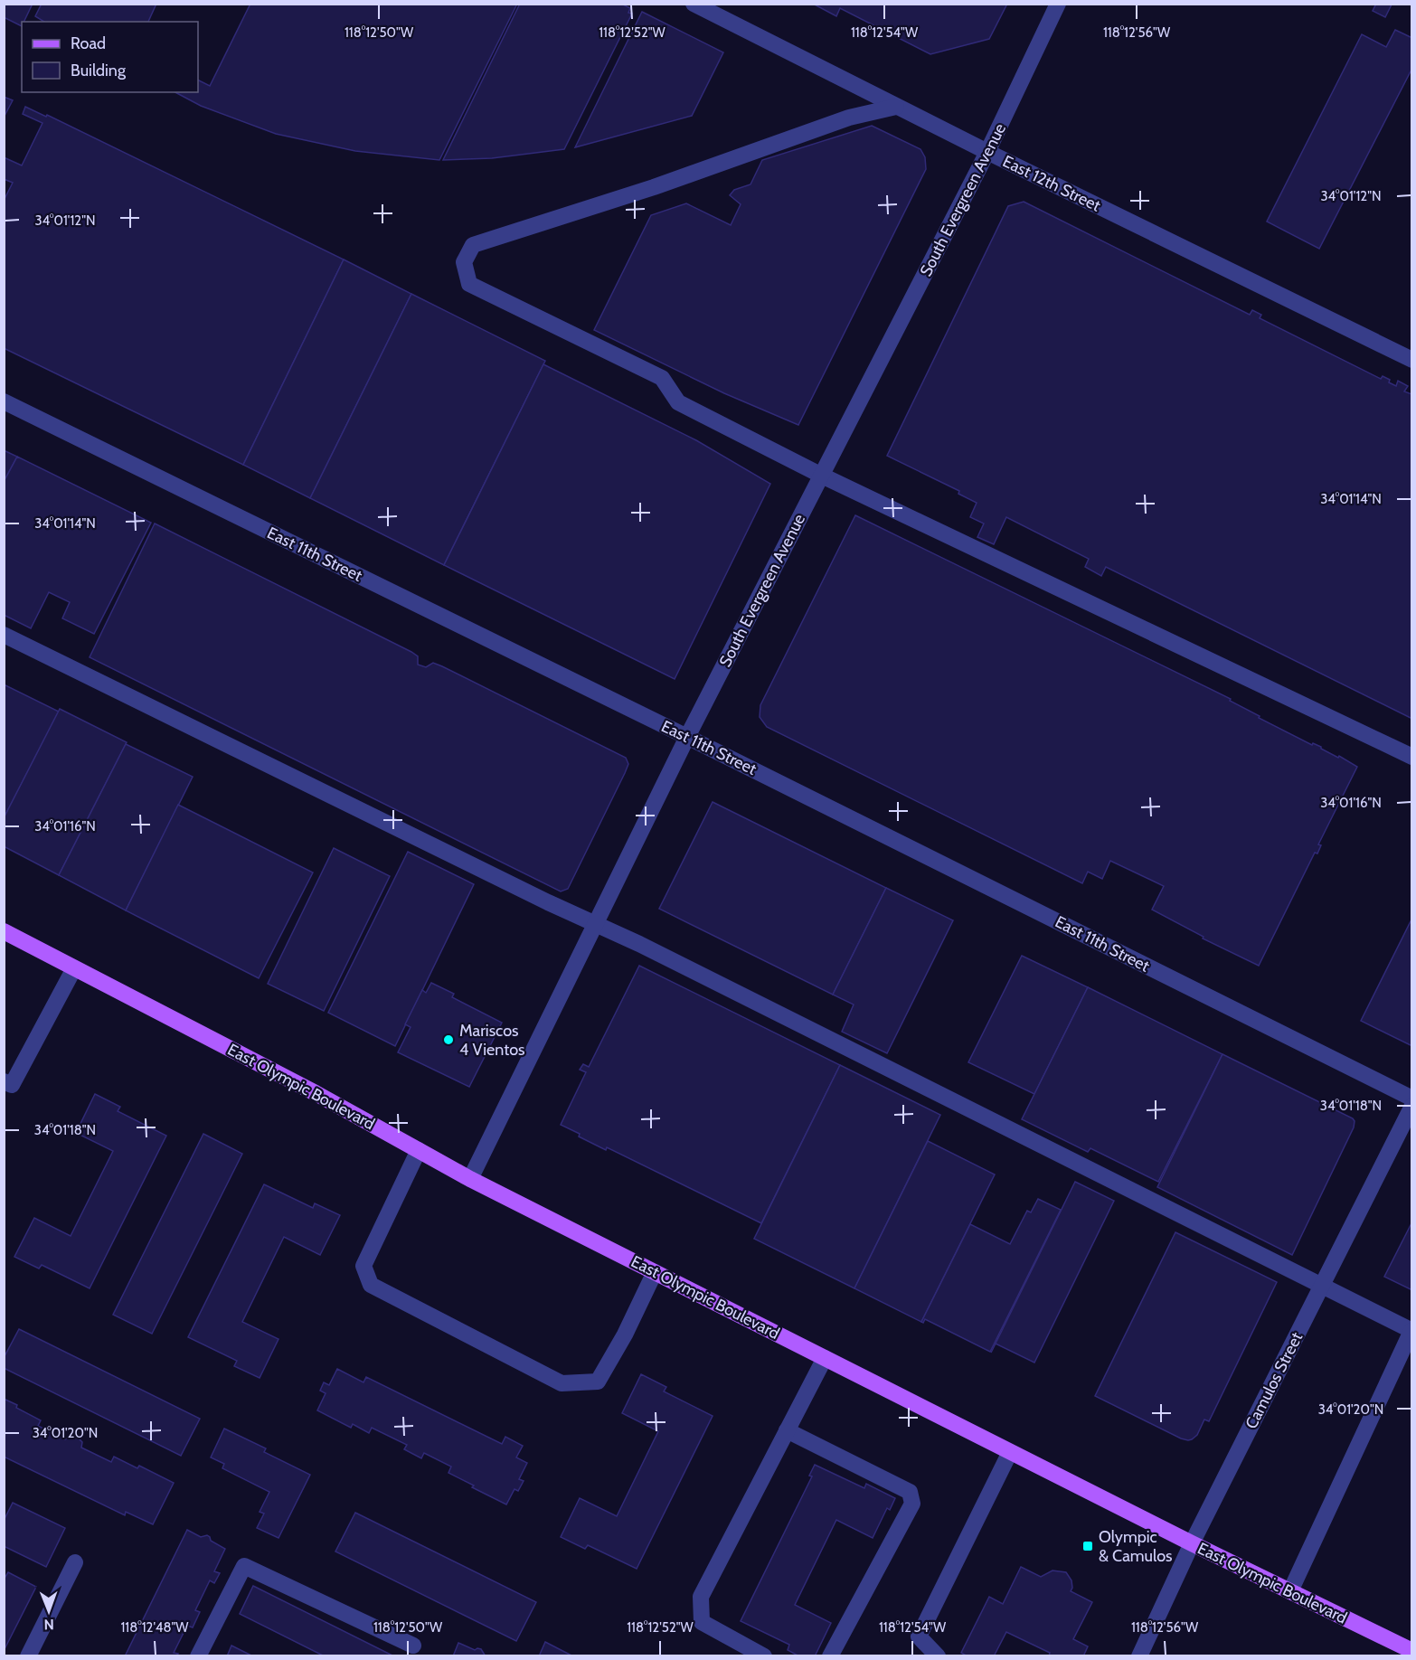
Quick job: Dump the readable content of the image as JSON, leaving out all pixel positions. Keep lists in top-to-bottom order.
{
  "streets": {
    "main road": ["East Olympic Boulevard"],
    "street": [
      "East 12th Street",
      "South Evergreen Avenue",
      "East 11th Street",
      "Camulos Street"
    ]
  },
  "crossings": [
    ["East 12th Street", "South Evergreen Avenue"],
    ["South Evergreen Avenue", "East 11th Street"],
    ["South Evergreen Avenue", "East Olympic Boulevard"],
    ["East Olympic Boulevard", "Camulos Street"]
  ],
  "places": {
    "other": ["Mariscos 4 Vientos"],
    "transit": ["Olympic & Camulos"]
  },
  "legend": ["Road", "Building"],
  "north": "bottom",
  "coordinates": [
    "118°12'50\"W",
    "118°12'52\"W",
    "118°12'54\"W",
    "118°12'56\"W",
    "34°01'12\"N",
    "34°01'14\"N",
    "34°01'16\"N",
    "34°01'18\"N",
    "34°01'20\"N",
    "118°12'48\"W"
  ]
}
